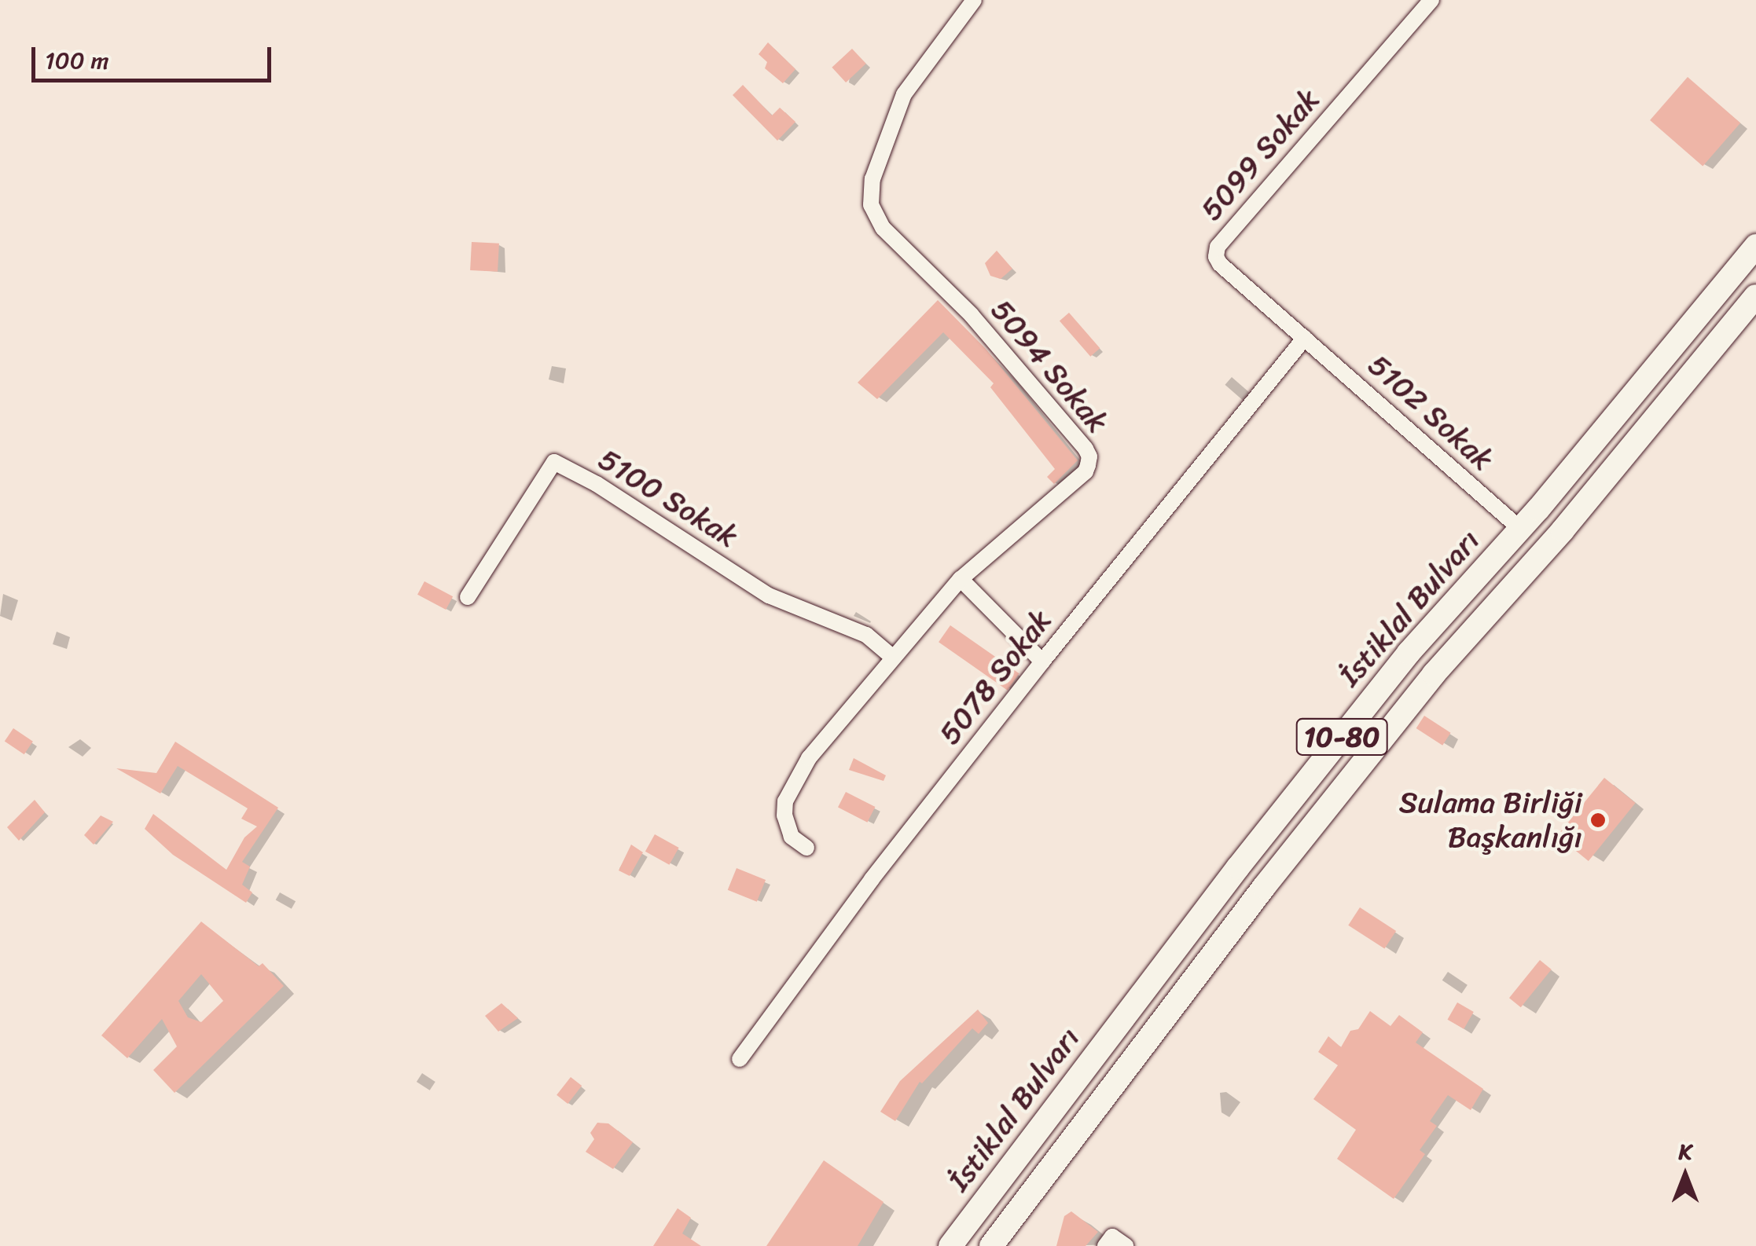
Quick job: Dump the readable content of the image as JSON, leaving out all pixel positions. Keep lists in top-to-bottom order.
{
  "streets": {
    "main road": ["İstiklal Bulvarı", "10-80"],
    "street": [
      "5099 Sokak",
      "5094 Sokak",
      "5102 Sokak",
      "5100 Sokak",
      "5078 Sokak"
    ]
  },
  "crossings": [
    ["5099 Sokak", "5102 Sokak"],
    ["5099 Sokak", "5078 Sokak"],
    ["5094 Sokak", "5100 Sokak"],
    ["5102 Sokak", "İstiklal Bulvarı"],
    ["5102 Sokak", "5078 Sokak"]
  ],
  "places": ["Sulama Birliği Başkanlığı"],
  "scale_bar": "100 m",
  "north": "top"
}
